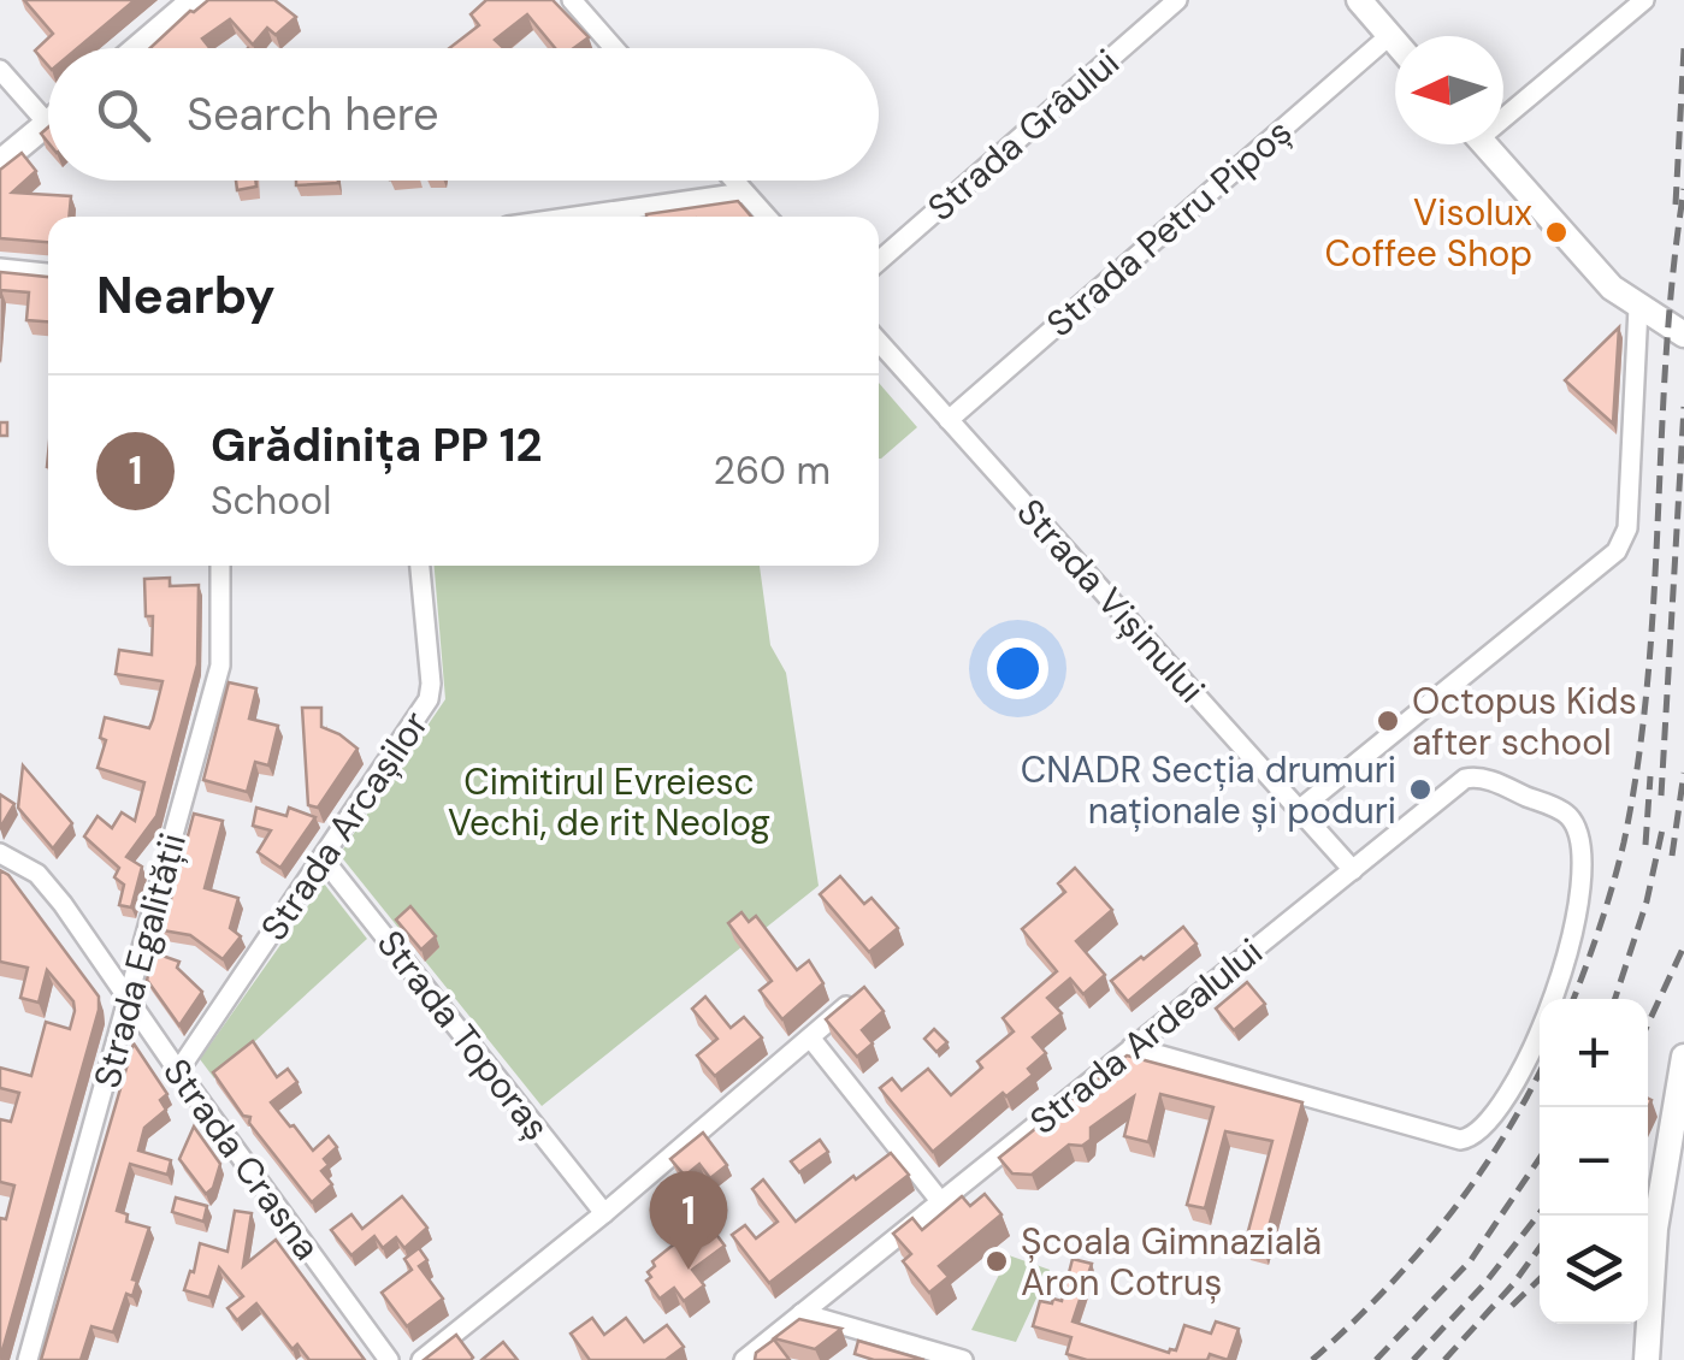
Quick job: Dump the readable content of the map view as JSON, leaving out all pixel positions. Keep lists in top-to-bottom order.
{
  "streets": {
    "street": [
      "Strada Grâului",
      "Strada Petru Pipoș",
      "Strada Vișinului",
      "Strada Arcașilor",
      "Strada Egalității",
      "Strada Toporaș",
      "Strada Ardealului",
      "Strada Crasna"
    ]
  },
  "crossings": [
    ["Strada Petru Pipoș", "Strada Vișinului"],
    ["Strada Vișinului", "Strada Ardealului"],
    ["Strada Arcașilor", "Strada Toporaș"],
    ["Strada Arcașilor", "Strada Crasna"],
    ["Strada Egalității", "Strada Crasna"]
  ],
  "parks": ["Cimitirul Evreiesc Vechi, de rit Neolog"],
  "places": [
    "Visolux Coffee Shop",
    "Octopus Kids after school",
    "CNADR Secția drumuri naționale și poduri",
    "Școala Gimnazială Aron Cotruș"
  ],
  "north": "left",
  "page": {
    "search": "Search here",
    "heading": "Nearby",
    "list": [
      {
        "mark": "1",
        "name": "Grădinița PP 12",
        "note": "School",
        "value": "260 m"
      }
    ],
    "map_buttons": ["+", "−"],
    "pins": "1"
  }
}
